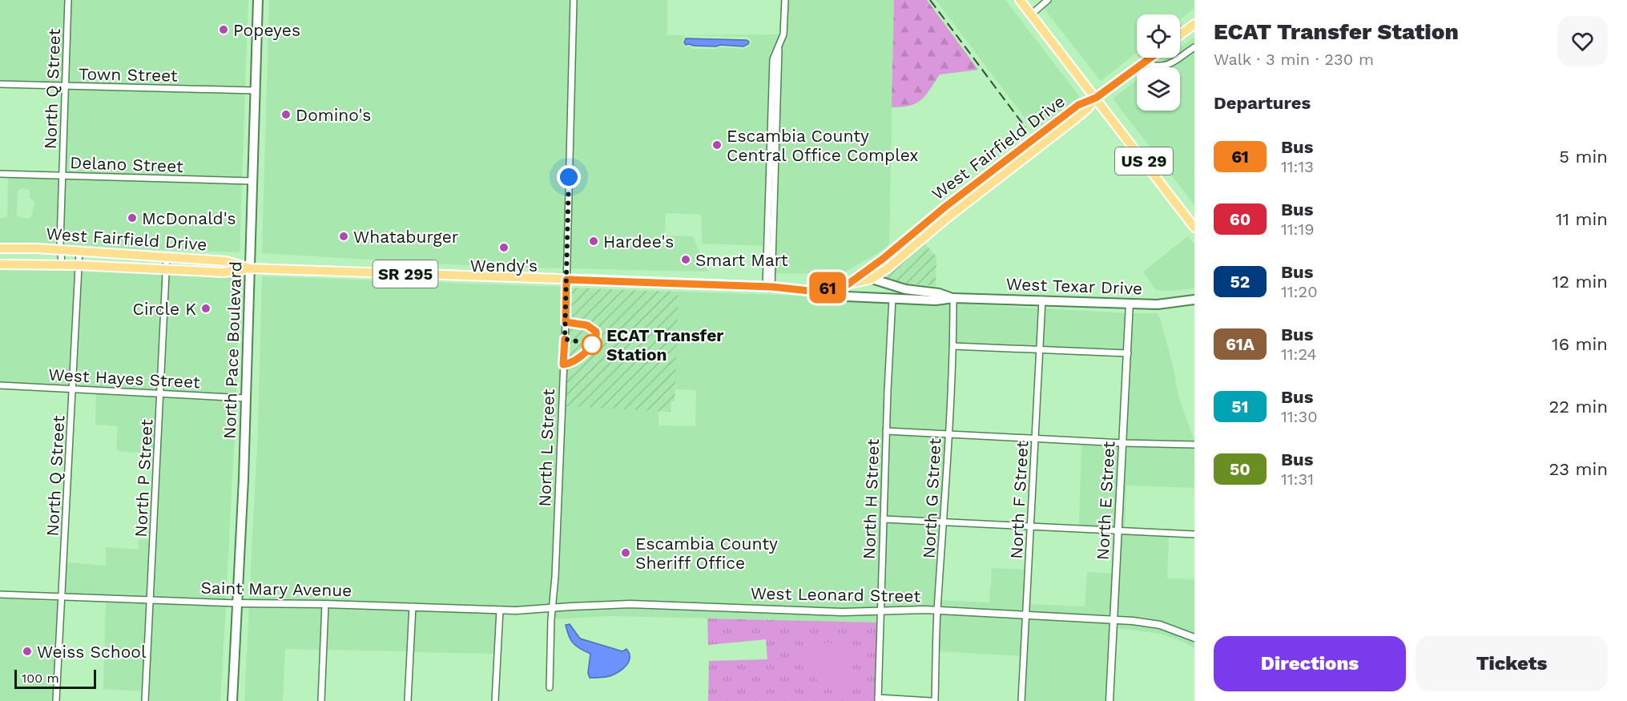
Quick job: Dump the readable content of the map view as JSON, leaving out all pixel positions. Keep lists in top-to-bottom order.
{
  "streets": {
    "main road": [
      "West Fairfield Drive",
      "US 29",
      "SR 295",
      "West Texar Drive",
      "North Pace Boulevard"
    ],
    "street": [
      "Town Street",
      "North Q Street",
      "Delano Street",
      "West Hayes Street",
      "North L Street",
      "North P Street",
      "North G Street",
      "North H Street",
      "North F Street",
      "North E Street",
      "Saint Mary Avenue",
      "West Leonard Street"
    ]
  },
  "crossings": [
    ["Town Street", "North Q Street"],
    ["Town Street", "North Pace Boulevard"],
    ["North Q Street", "West Fairfield Drive"],
    ["North Q Street", "Delano Street"],
    ["North Q Street", "West Hayes Street"],
    ["North Q Street", "Saint Mary Avenue"],
    ["West Fairfield Drive", "US 29"],
    ["West Fairfield Drive", "SR 295"],
    ["West Fairfield Drive", "West Texar Drive"],
    ["West Fairfield Drive", "North Pace Boulevard"],
    ["West Fairfield Drive", "North L Street"],
    ["West Fairfield Drive", "North P Street"],
    ["US 29", "SR 295"],
    ["Delano Street", "North Pace Boulevard"],
    ["SR 295", "West Texar Drive"],
    ["West Texar Drive", "North G Street"],
    ["West Texar Drive", "North H Street"],
    ["West Texar Drive", "North F Street"],
    ["West Texar Drive", "North E Street"],
    ["North Pace Boulevard", "West Hayes Street"],
    ["North Pace Boulevard", "Saint Mary Avenue"],
    ["West Hayes Street", "North P Street"],
    ["North L Street", "Saint Mary Avenue"],
    ["North L Street", "West Leonard Street"],
    ["North P Street", "Saint Mary Avenue"],
    ["North G Street", "West Leonard Street"],
    ["North H Street", "West Leonard Street"],
    ["North F Street", "West Leonard Street"],
    ["North E Street", "West Leonard Street"],
    ["Saint Mary Avenue", "West Leonard Street"]
  ],
  "places": [
    "Popeyes",
    "Domino's",
    "Escambia County Central Office Complex",
    "McDonald's",
    "Whataburger",
    "Hardee's",
    "Wendy's",
    "Smart Mart",
    "Circle K",
    "ECAT Transfer Station",
    "Escambia County Sheriff Office",
    "Weiss School"
  ],
  "lines": ["bus line 61"],
  "scale_bar": "100 m",
  "page": {
    "on_map": "61",
    "heading": [
      ["ECAT Transfer Station", "Walk · 3 min · 230 m"],
      "Departures"
    ],
    "list": [
      {
        "mark": "61",
        "name": "Bus",
        "note": "11:13",
        "value": "5 min"
      },
      {
        "mark": "60",
        "name": "Bus",
        "note": "11:19",
        "value": "11 min"
      },
      {
        "mark": "52",
        "name": "Bus",
        "note": "11:20",
        "value": "12 min"
      },
      {
        "mark": "61A",
        "name": "Bus",
        "note": "11:24",
        "value": "16 min"
      },
      {
        "mark": "51",
        "name": "Bus",
        "note": "11:30",
        "value": "22 min"
      },
      {
        "mark": "50",
        "name": "Bus",
        "note": "11:31",
        "value": "23 min"
      }
    ],
    "buttons": ["Directions", "Tickets"],
    "scale": "100 m"
  }
}
